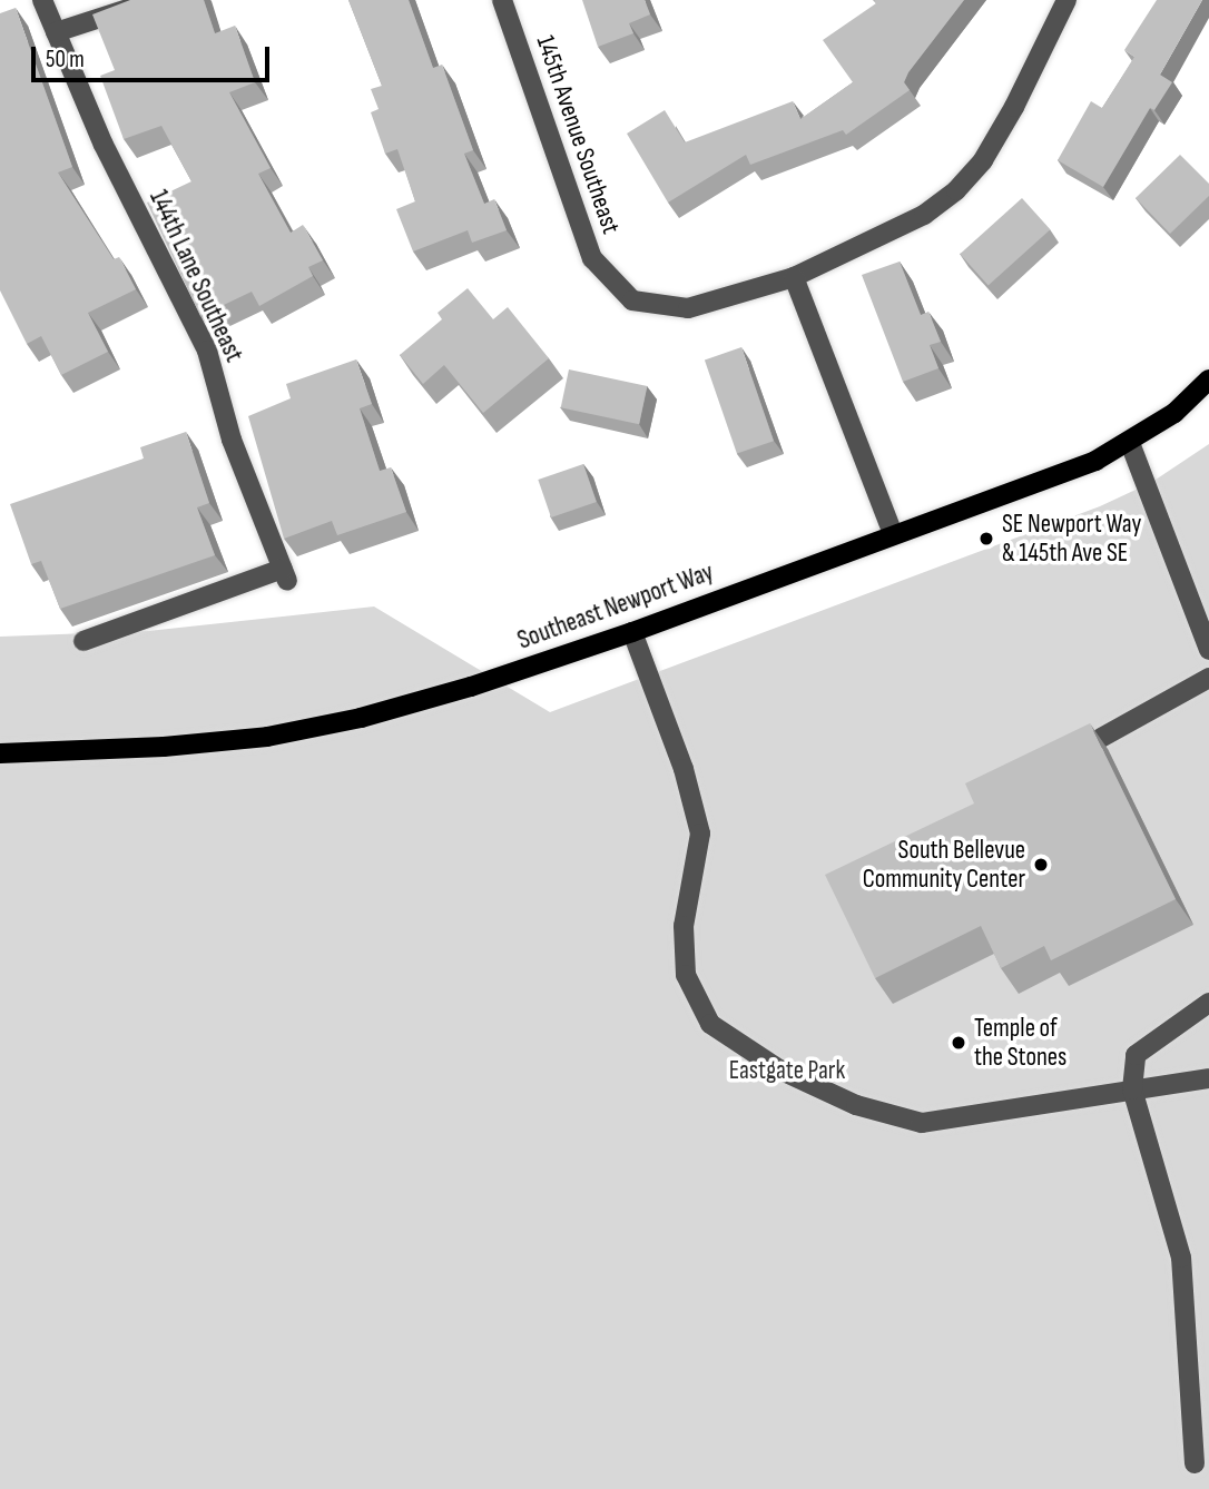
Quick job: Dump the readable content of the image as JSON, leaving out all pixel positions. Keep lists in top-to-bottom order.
{
  "streets": {
    "main road": ["Southeast Newport Way"],
    "street": ["145th Avenue Southeast", "144th Lane Southeast"]
  },
  "parks": ["Eastgate Park"],
  "places": ["SE Newport Way & 145th Ave SE", "South Bellevue Community Center", "Temple of the Stones"],
  "scale_bar": "50 m"
}
